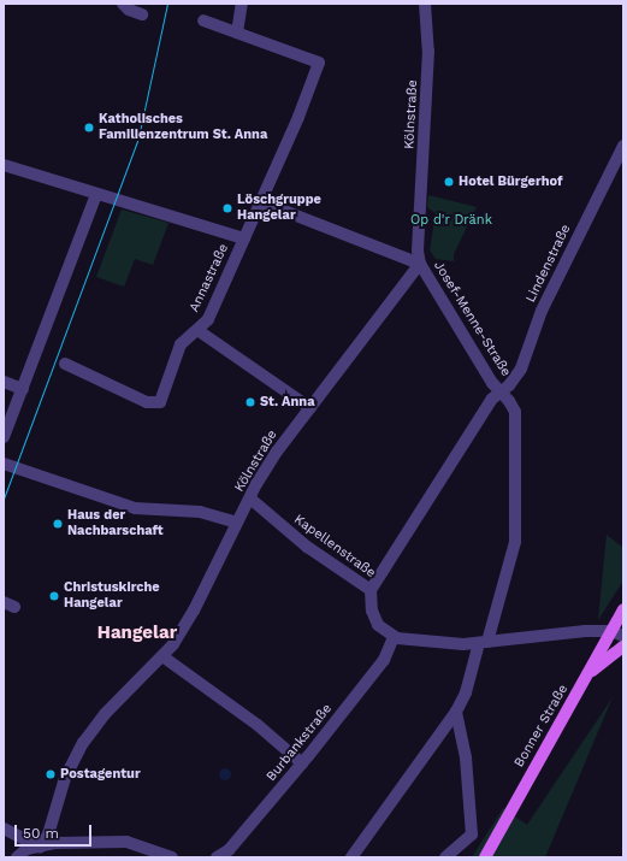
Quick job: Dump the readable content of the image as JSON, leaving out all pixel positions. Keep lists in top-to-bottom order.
{
  "streets": {
    "main road": ["Bonner Straße"],
    "street": [
      "Kölnstraße",
      "Lindenstraße",
      "Annastraße",
      "Josef-Menne-Straße",
      "Kapellenstraße",
      "Burbankstraße"
    ]
  },
  "crossings": [
    ["Kölnstraße", "Josef-Menne-Straße"],
    ["Kölnstraße", "Kapellenstraße"],
    ["Lindenstraße", "Josef-Menne-Straße"],
    ["Lindenstraße", "Kapellenstraße"],
    ["Kapellenstraße", "Burbankstraße"]
  ],
  "districts": ["Hangelar"],
  "parks": ["Op d'r Dränk"],
  "places": [
    "Katholisches Familienzentrum St. Anna",
    "Hotel Bürgerhof",
    "Löschgruppe Hangelar",
    "St. Anna",
    "Haus der Nachbarschaft",
    "Christuskirche Hangelar",
    "Postagentur"
  ],
  "scale_bar": "50 m"
}
